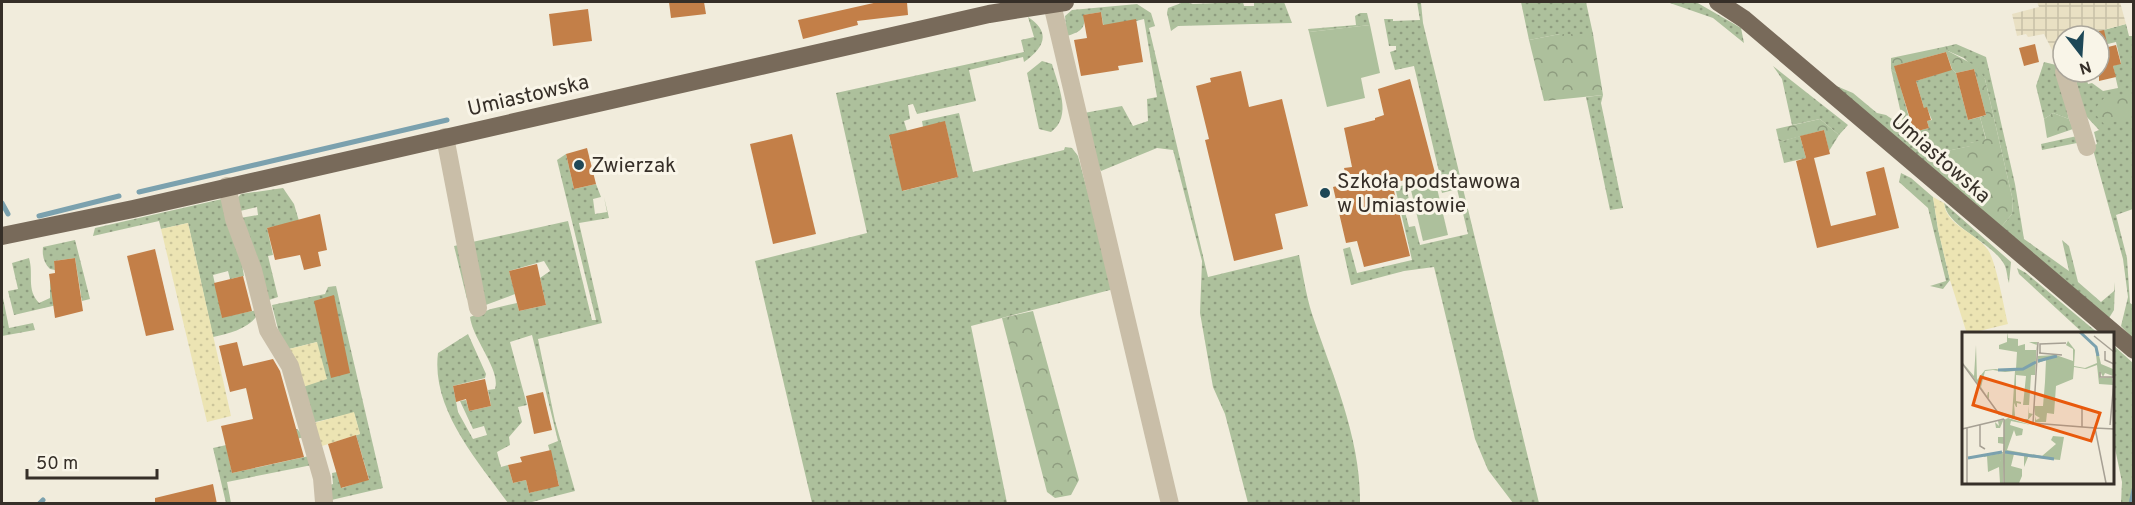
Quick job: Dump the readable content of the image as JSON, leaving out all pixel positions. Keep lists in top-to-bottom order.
{
  "streets": {
    "main road": ["Umiastowska"]
  },
  "places": ["Zwierzak", "Szkoła podstawowa w Umiastowie"],
  "scale_bar": "50 m",
  "north": "bottom"
}
